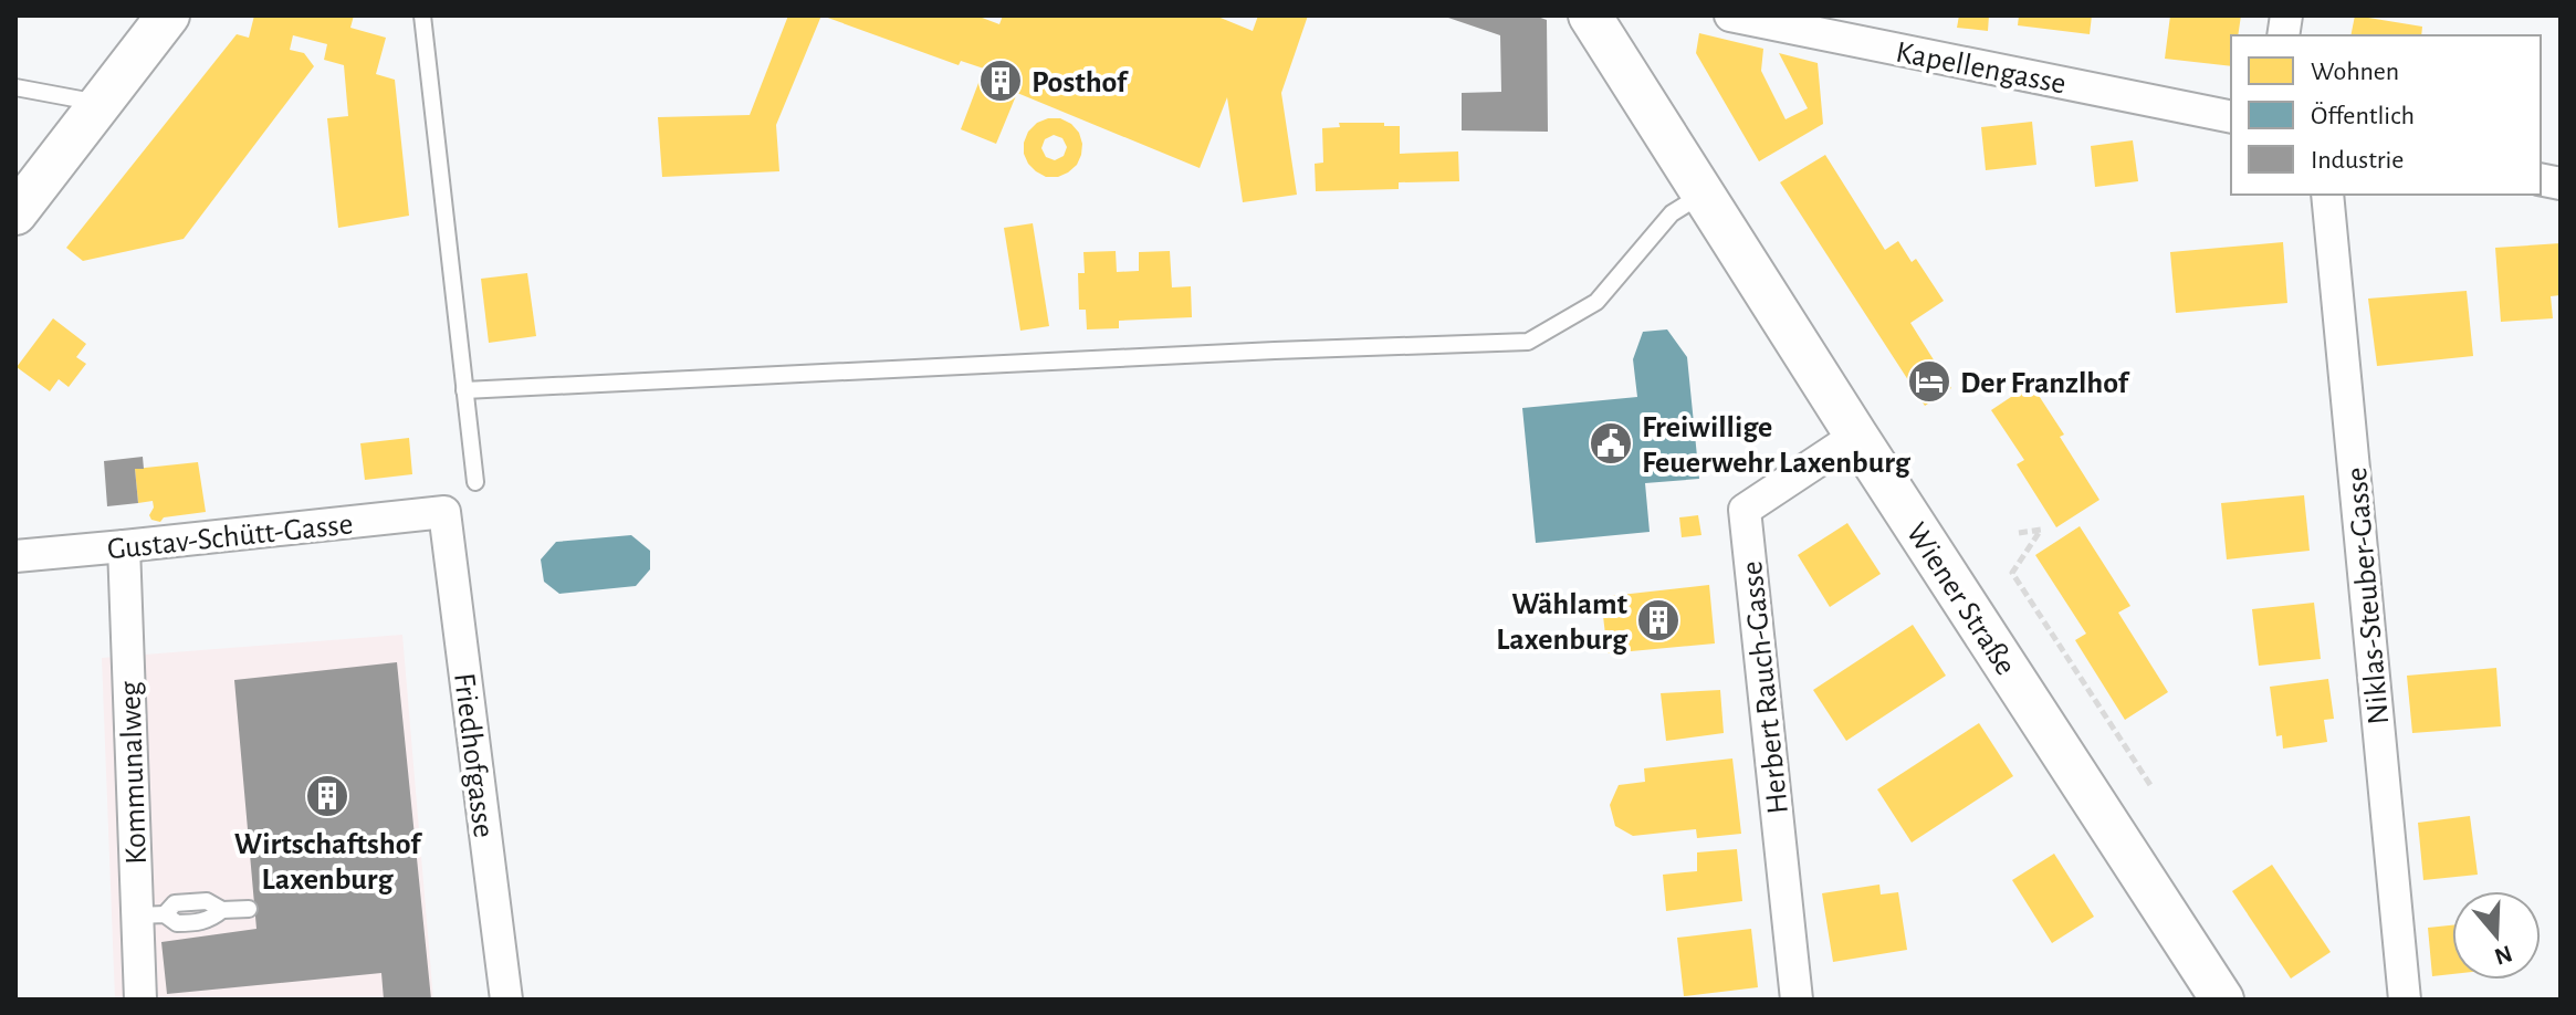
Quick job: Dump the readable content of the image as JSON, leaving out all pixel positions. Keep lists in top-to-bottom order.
{
  "streets": {
    "main road": ["Wiener Straße"],
    "street": [
      "Kapellengasse",
      "Gustav-Schütt-Gasse",
      "Niklas-Steuber-Gasse",
      "Herbert Rauch-Gasse",
      "Friedhofgasse",
      "Kommunalweg"
    ]
  },
  "crossings": [
    ["Gustav-Schütt-Gasse", "Friedhofgasse"],
    ["Gustav-Schütt-Gasse", "Kommunalweg"],
    ["Wiener Straße", "Herbert Rauch-Gasse"]
  ],
  "places": {
    "building": ["Posthof", "Wählamt Laxenburg", "Wirtschaftshof Laxenburg"],
    "hotel": ["Der Franzlhof"],
    "public building": ["Freiwillige Feuerwehr Laxenburg"]
  },
  "legend": ["Wohnen", "Öffentlich", "Industrie"],
  "north": "bottom"
}
